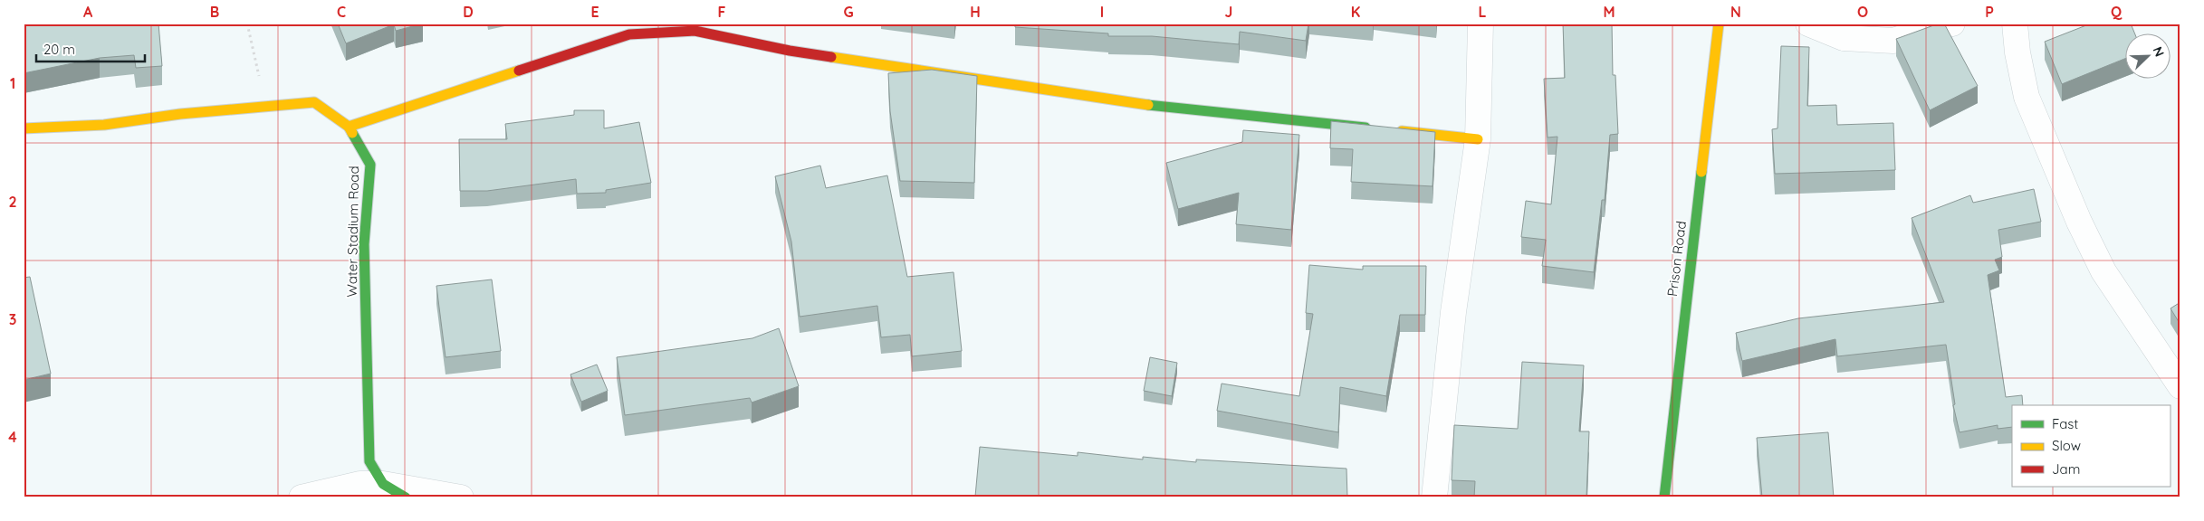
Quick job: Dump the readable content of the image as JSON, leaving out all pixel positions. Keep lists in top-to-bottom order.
{
  "streets": {
    "street": ["Water Stadium Road", "Prison Road"]
  },
  "legend": ["Fast", "Slow", "Jam"],
  "scale_bar": "20 m",
  "north": "top right",
  "grid": {
    "columns": [
      "A",
      "B",
      "C",
      "D",
      "E",
      "F",
      "G",
      "H",
      "I",
      "J",
      "K",
      "L",
      "M",
      "N",
      "O",
      "P",
      "Q"
    ],
    "rows": [
      "1",
      "2",
      "3",
      "4"
    ]
  }
}
